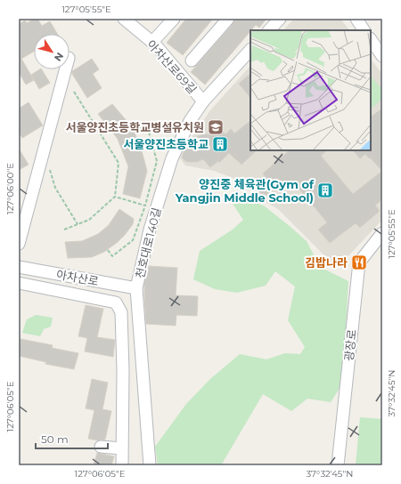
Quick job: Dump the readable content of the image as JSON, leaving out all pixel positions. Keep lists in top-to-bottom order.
{
  "streets": {
    "street": [
      "아차산로69길",
      "천호대로140길",
      "아차산로",
      "광장로"
    ]
  },
  "crossings": [
    ["아차산로69길", "천호대로140길"],
    ["천호대로140길", "아차산로"]
  ],
  "places": {
    "school or university": ["서울양진초등학교병설유치원"],
    "building": ["서울양진초등학교", "양진중 체육관(Gym of Yangjin Middle School)"],
    "restaurant": ["김밥나라"]
  },
  "scale_bar": "50 m",
  "north": "bottom right",
  "coordinates": [
    "127°05'55\"E",
    "127°06'00\"E",
    "37°32'45\"N",
    "127°06'05\"E"
  ]
}
